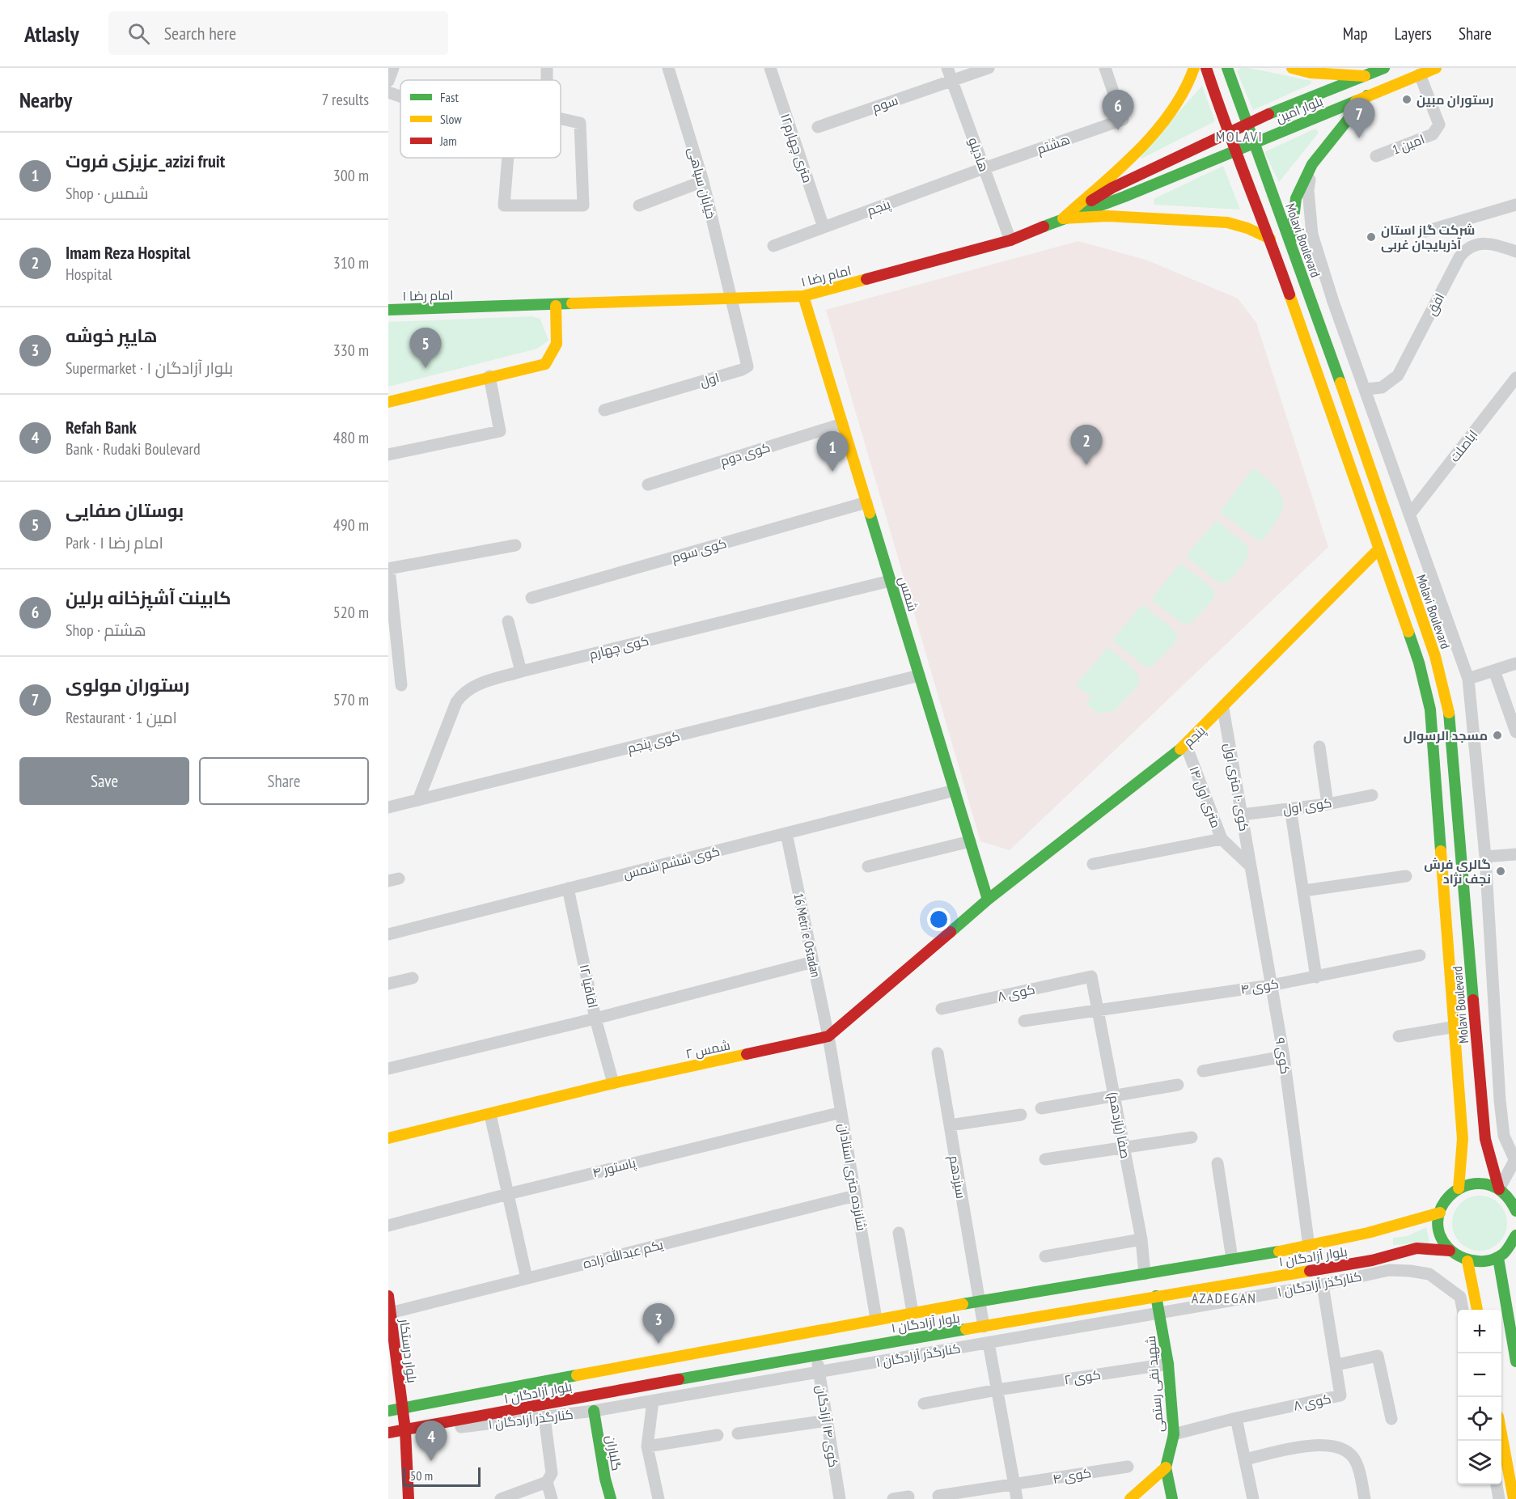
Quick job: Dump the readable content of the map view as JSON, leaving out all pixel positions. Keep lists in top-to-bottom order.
{
  "streets": {
    "main road": [
      "بلوار امین",
      "پنجم",
      "Molavi Boulevard",
      "امام رضا ۱",
      "شمس",
      "شمس ۲",
      "بلوار آزادگان ۱",
      "بلوار درستکار",
      "شهید نقی رستمی",
      "گلباران"
    ],
    "street": [
      "سوم",
      "هشتم",
      "امین 1",
      "۱۲متری چهارم",
      "هادیلو",
      "خیابان سپاهی",
      "افق",
      "اول",
      "اباصلت",
      "کوی دوم",
      "کوی سوم",
      "کوی چهارم",
      "کوی پنجم",
      "کوی ۱۰ متری اول",
      "۱۴ متری اول",
      "کوی اول",
      "کوی ششم شمس",
      "16 Metri e Ostadan",
      "اقاقیا ۱۲",
      "کوی ۴",
      "کوی ۸",
      "کوی ۹",
      "صفا (یازدهم)",
      "پاستور ۴",
      "شانزده متری استادان",
      "سیزدهم",
      "یکم عبدالله زاده",
      "کنارگذر آزادگان ۱",
      "کوی ۲",
      "کوی ۱۴ آزادگان"
    ]
  },
  "crossings": [
    ["سوم", "هادیلو"],
    ["بلوار امین", "امین 1"],
    ["بلوار امین", "Molavi Boulevard"],
    ["بلوار امین", "امام رضا ۱"],
    ["هشتم", "هادیلو"],
    ["هشتم", "پنجم"],
    ["۱۲متری چهارم", "پنجم"],
    ["هادیلو", "پنجم"],
    ["هادیلو", "امام رضا ۱"],
    ["خیابان سپاهی", "امام رضا ۱"],
    ["خیابان سپاهی", "اول"],
    ["پنجم", "Molavi Boulevard"],
    ["پنجم", "شمس"],
    ["پنجم", "کوی ۱۰ متری اول"],
    ["پنجم", "۱۴ متری اول"],
    ["پنجم", "شمس ۲"],
    ["Molavi Boulevard", "امام رضا ۱"],
    ["امام رضا ۱", "اول"],
    ["امام رضا ۱", "شمس"],
    ["کوی دوم", "شمس"],
    ["کوی سوم", "شمس"],
    ["شمس", "کوی چهارم"],
    ["شمس", "کوی پنجم"],
    ["شمس", "کوی ششم شمس"],
    ["شمس", "شمس ۲"],
    ["کوی چهارم", "کوی پنجم"],
    ["کوی ۱۰ متری اول", "۱۴ متری اول"],
    ["کوی ۱۰ متری اول", "کوی اول"],
    ["کوی ۱۰ متری اول", "کوی ۹"],
    ["۱۴ متری اول", "کوی ۹"],
    ["کوی ششم شمس", "16 Metri e Ostadan"],
    ["کوی ششم شمس", "اقاقیا ۱۲"],
    ["16 Metri e Ostadan", "شمس ۲"],
    ["16 Metri e Ostadan", "شانزده متری استادان"],
    ["اقاقیا ۱۲", "شمس ۲"],
    ["کوی ۴", "کوی ۹"],
    ["کوی ۴", "صفا (یازدهم)"],
    ["کوی ۸", "صفا (یازدهم)"],
    ["کوی ۸", "کنارگذر آزادگان ۱"],
    ["کوی ۸", "شهید نقی رستمی"],
    ["شمس ۲", "شانزده متری استادان"],
    ["کوی ۹", "بلوار آزادگان ۱"],
    ["صفا (یازدهم)", "بلوار آزادگان ۱"],
    ["پاستور ۴", "شانزده متری استادان"],
    ["شانزده متری استادان", "یکم عبدالله زاده"],
    ["شانزده متری استادان", "بلوار آزادگان ۱"],
    ["سیزدهم", "بلوار آزادگان ۱"],
    ["یکم عبدالله زاده", "بلوار درستکار"],
    ["بلوار آزادگان ۱", "کنارگذر آزادگان ۱"],
    ["بلوار آزادگان ۱", "بلوار درستکار"],
    ["بلوار آزادگان ۱", "شهید نقی رستمی"],
    ["بلوار آزادگان ۱", "کوی ۱۴ آزادگان"],
    ["کنارگذر آزادگان ۱", "شهید نقی رستمی"],
    ["کنارگذر آزادگان ۱", "کوی ۱۴ آزادگان"],
    ["کنارگذر آزادگان ۱", "گلباران"],
    ["کوی ۲", "شهید نقی رستمی"]
  ],
  "districts": ["MOLAVI", "AZADEGAN"],
  "places": [
    "رستوران مبین",
    "شرکت گاز استان آذربایجان غربی",
    "مسجد الرسوال",
    "گالری فرش نجف نژاد"
  ],
  "legend": ["Fast", "Slow", "Jam"],
  "scale_bar": "50 m",
  "page": {
    "header": "Atlasly",
    "search": "Search here",
    "nav": ["Map", "Layers", "Share"],
    "heading": ["Nearby", "7 results"],
    "pins": [
      "6",
      "7",
      "5",
      "2",
      "1",
      "3",
      "4"
    ],
    "list": [
      {
        "mark": "1",
        "name": "عزیزی فروت_azizi fruit",
        "note": "Shop · شمس",
        "value": "300 m"
      },
      {
        "mark": "2",
        "name": "Imam Reza Hospital",
        "note": "Hospital",
        "value": "310 m"
      },
      {
        "mark": "3",
        "name": "هایپر خوشه",
        "note": "Supermarket · بلوار آزادگان ۱",
        "value": "330 m"
      },
      {
        "mark": "4",
        "name": "Refah Bank",
        "note": "Bank · Rudaki Boulevard",
        "value": "480 m"
      },
      {
        "mark": "5",
        "name": "بوستان صفایی",
        "note": "Park · امام رضا ۱",
        "value": "490 m"
      },
      {
        "mark": "6",
        "name": "کابینت آشپزخانه برلین",
        "note": "Shop · هشتم",
        "value": "520 m"
      },
      {
        "mark": "7",
        "name": "رستوران مولوی",
        "note": "Restaurant · امین 1",
        "value": "570 m"
      }
    ],
    "buttons": ["Save", "Share"],
    "map_buttons": ["+", "−"],
    "scale": "50 m"
  }
}
